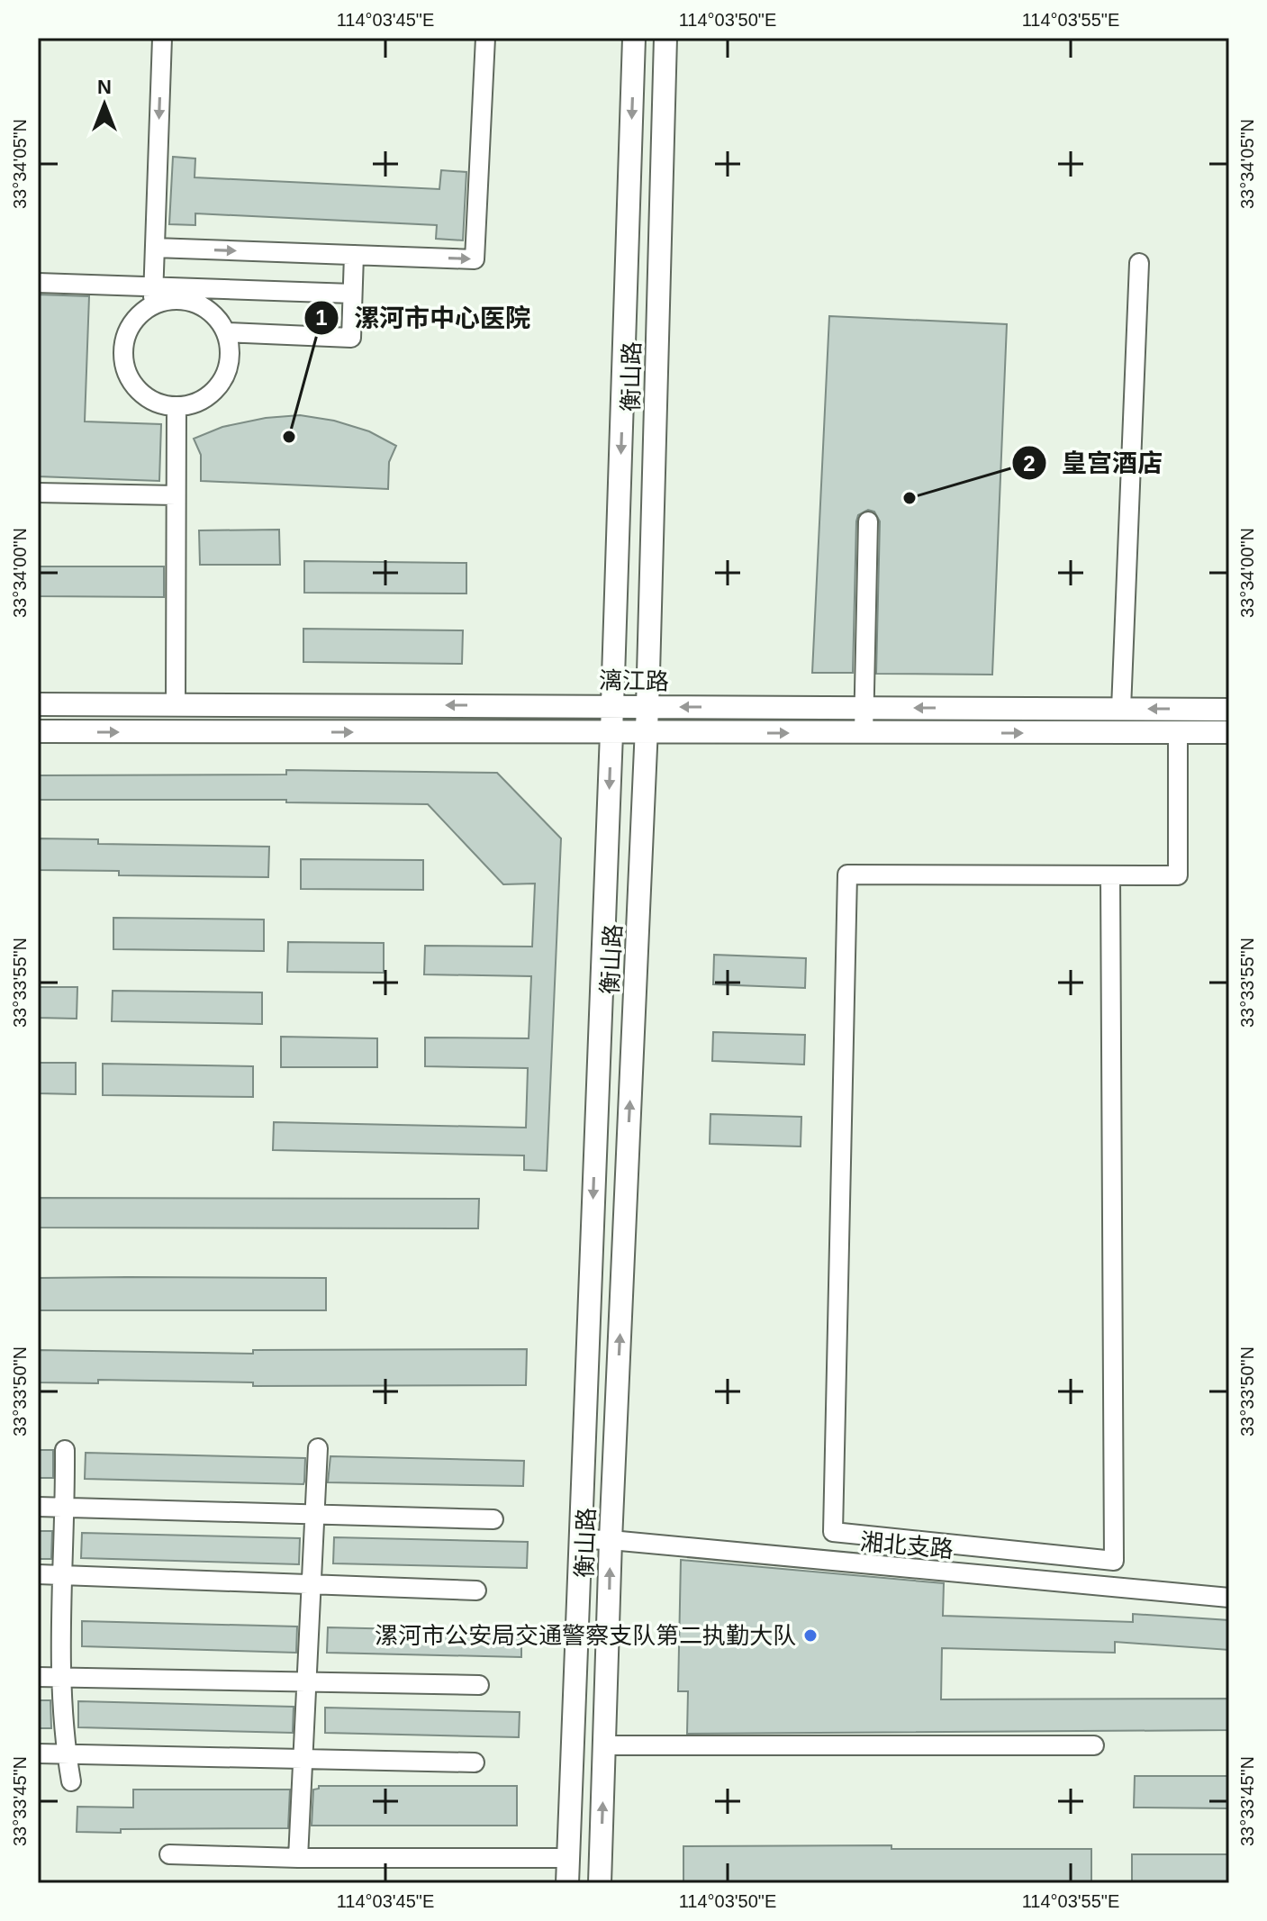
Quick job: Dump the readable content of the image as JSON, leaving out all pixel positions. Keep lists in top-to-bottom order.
{
  "streets": {
    "street": ["衡山路", "漓江路", "湘北支路"]
  },
  "crossings": [
    ["衡山路", "漓江路"],
    ["衡山路", "湘北支路"]
  ],
  "places": ["漯河市中心医院", "皇宫酒店", "漯河市公安局交通警察支队第二执勤大队"],
  "north": "top",
  "coordinates": [
    "114°03'45\"E",
    "114°03'50\"E",
    "114°03'55\"E",
    "33°34'05\"N",
    "33°34'00\"N",
    "33°33'55\"N",
    "33°33'50\"N",
    "33°33'45\"N"
  ]
}
